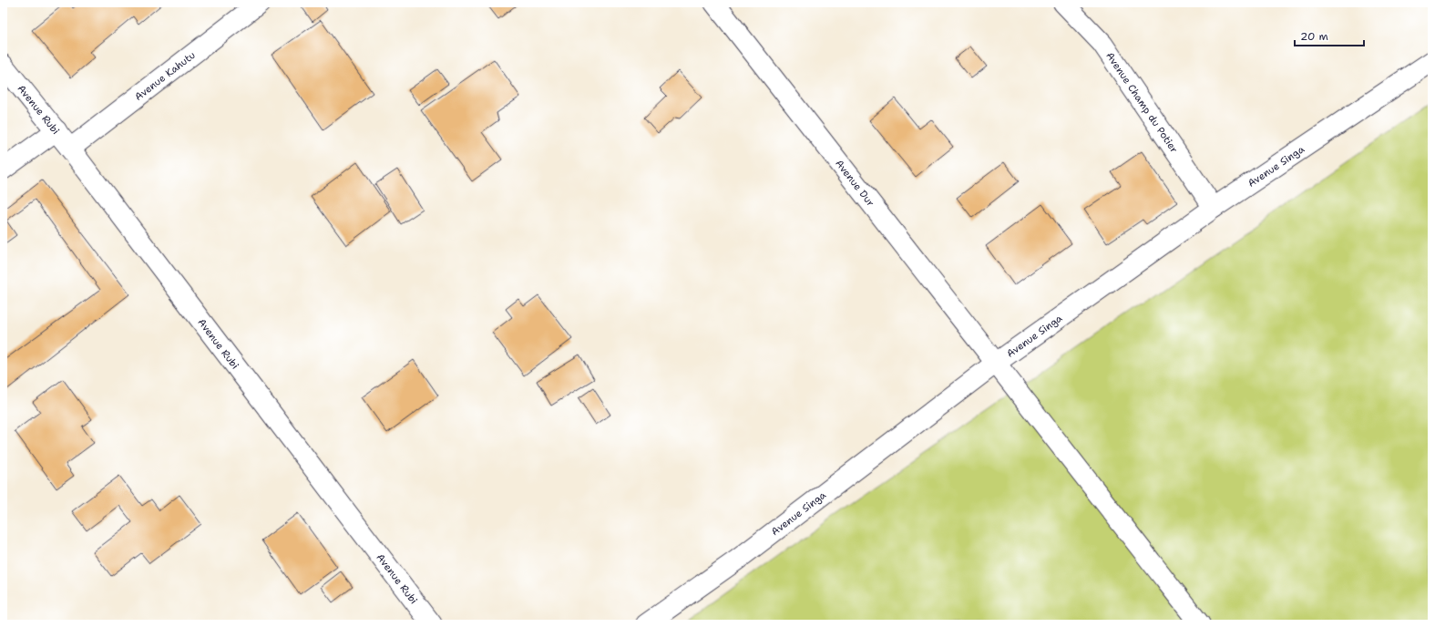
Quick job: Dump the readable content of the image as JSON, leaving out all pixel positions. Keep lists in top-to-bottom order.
{
  "streets": {
    "street": [
      "Avenue Kahutu",
      "Avenue Champ du Potier",
      "Avenue Rubi",
      "Avenue Singa",
      "Avenue Dur"
    ]
  },
  "crossings": [
    ["Avenue Kahutu", "Avenue Rubi"],
    ["Avenue Champ du Potier", "Avenue Singa"],
    ["Avenue Singa", "Avenue Dur"]
  ],
  "scale_bar": "20 m"
}
